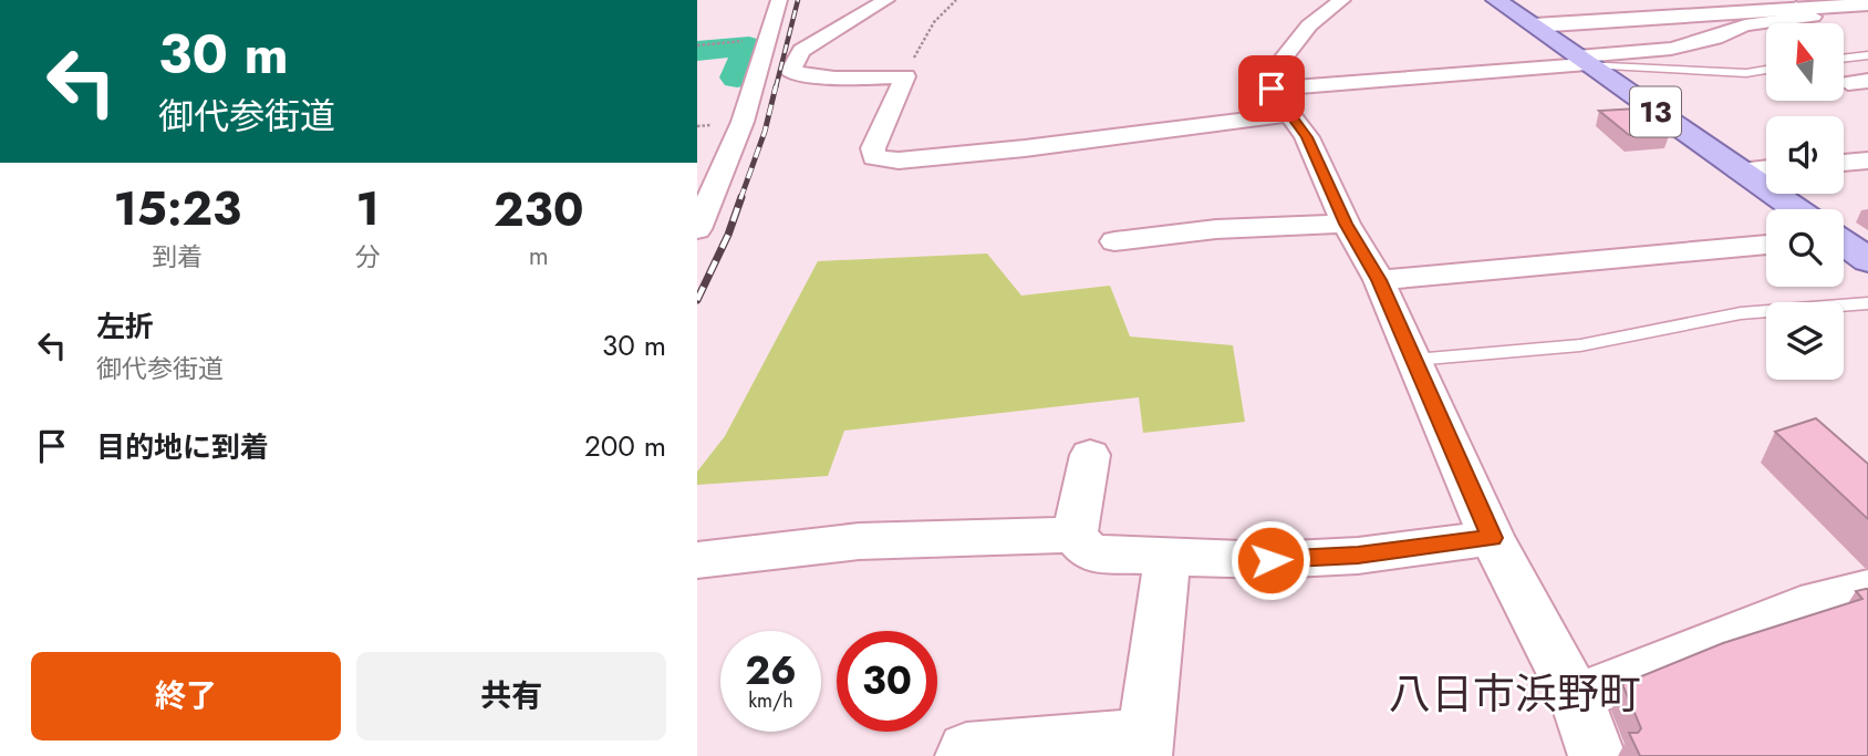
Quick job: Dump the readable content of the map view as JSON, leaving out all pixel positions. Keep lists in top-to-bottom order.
{
  "streets": {
    "main road": ["13"]
  },
  "districts": ["八日市浜野町"],
  "north": "top",
  "page": {
    "turn": ["30 m", "御代参街道"],
    "eta": [
      "15:23",
      "到着",
      "1",
      "分",
      "230",
      "m"
    ],
    "list": [
      {
        "name": "左折",
        "note": "御代参街道",
        "value": "30 m"
      },
      {
        "name": "目的地に到着",
        "value": "200 m"
      }
    ],
    "speed": "26 km/h",
    "limit": "30",
    "buttons": ["終了", "共有"]
  }
}
